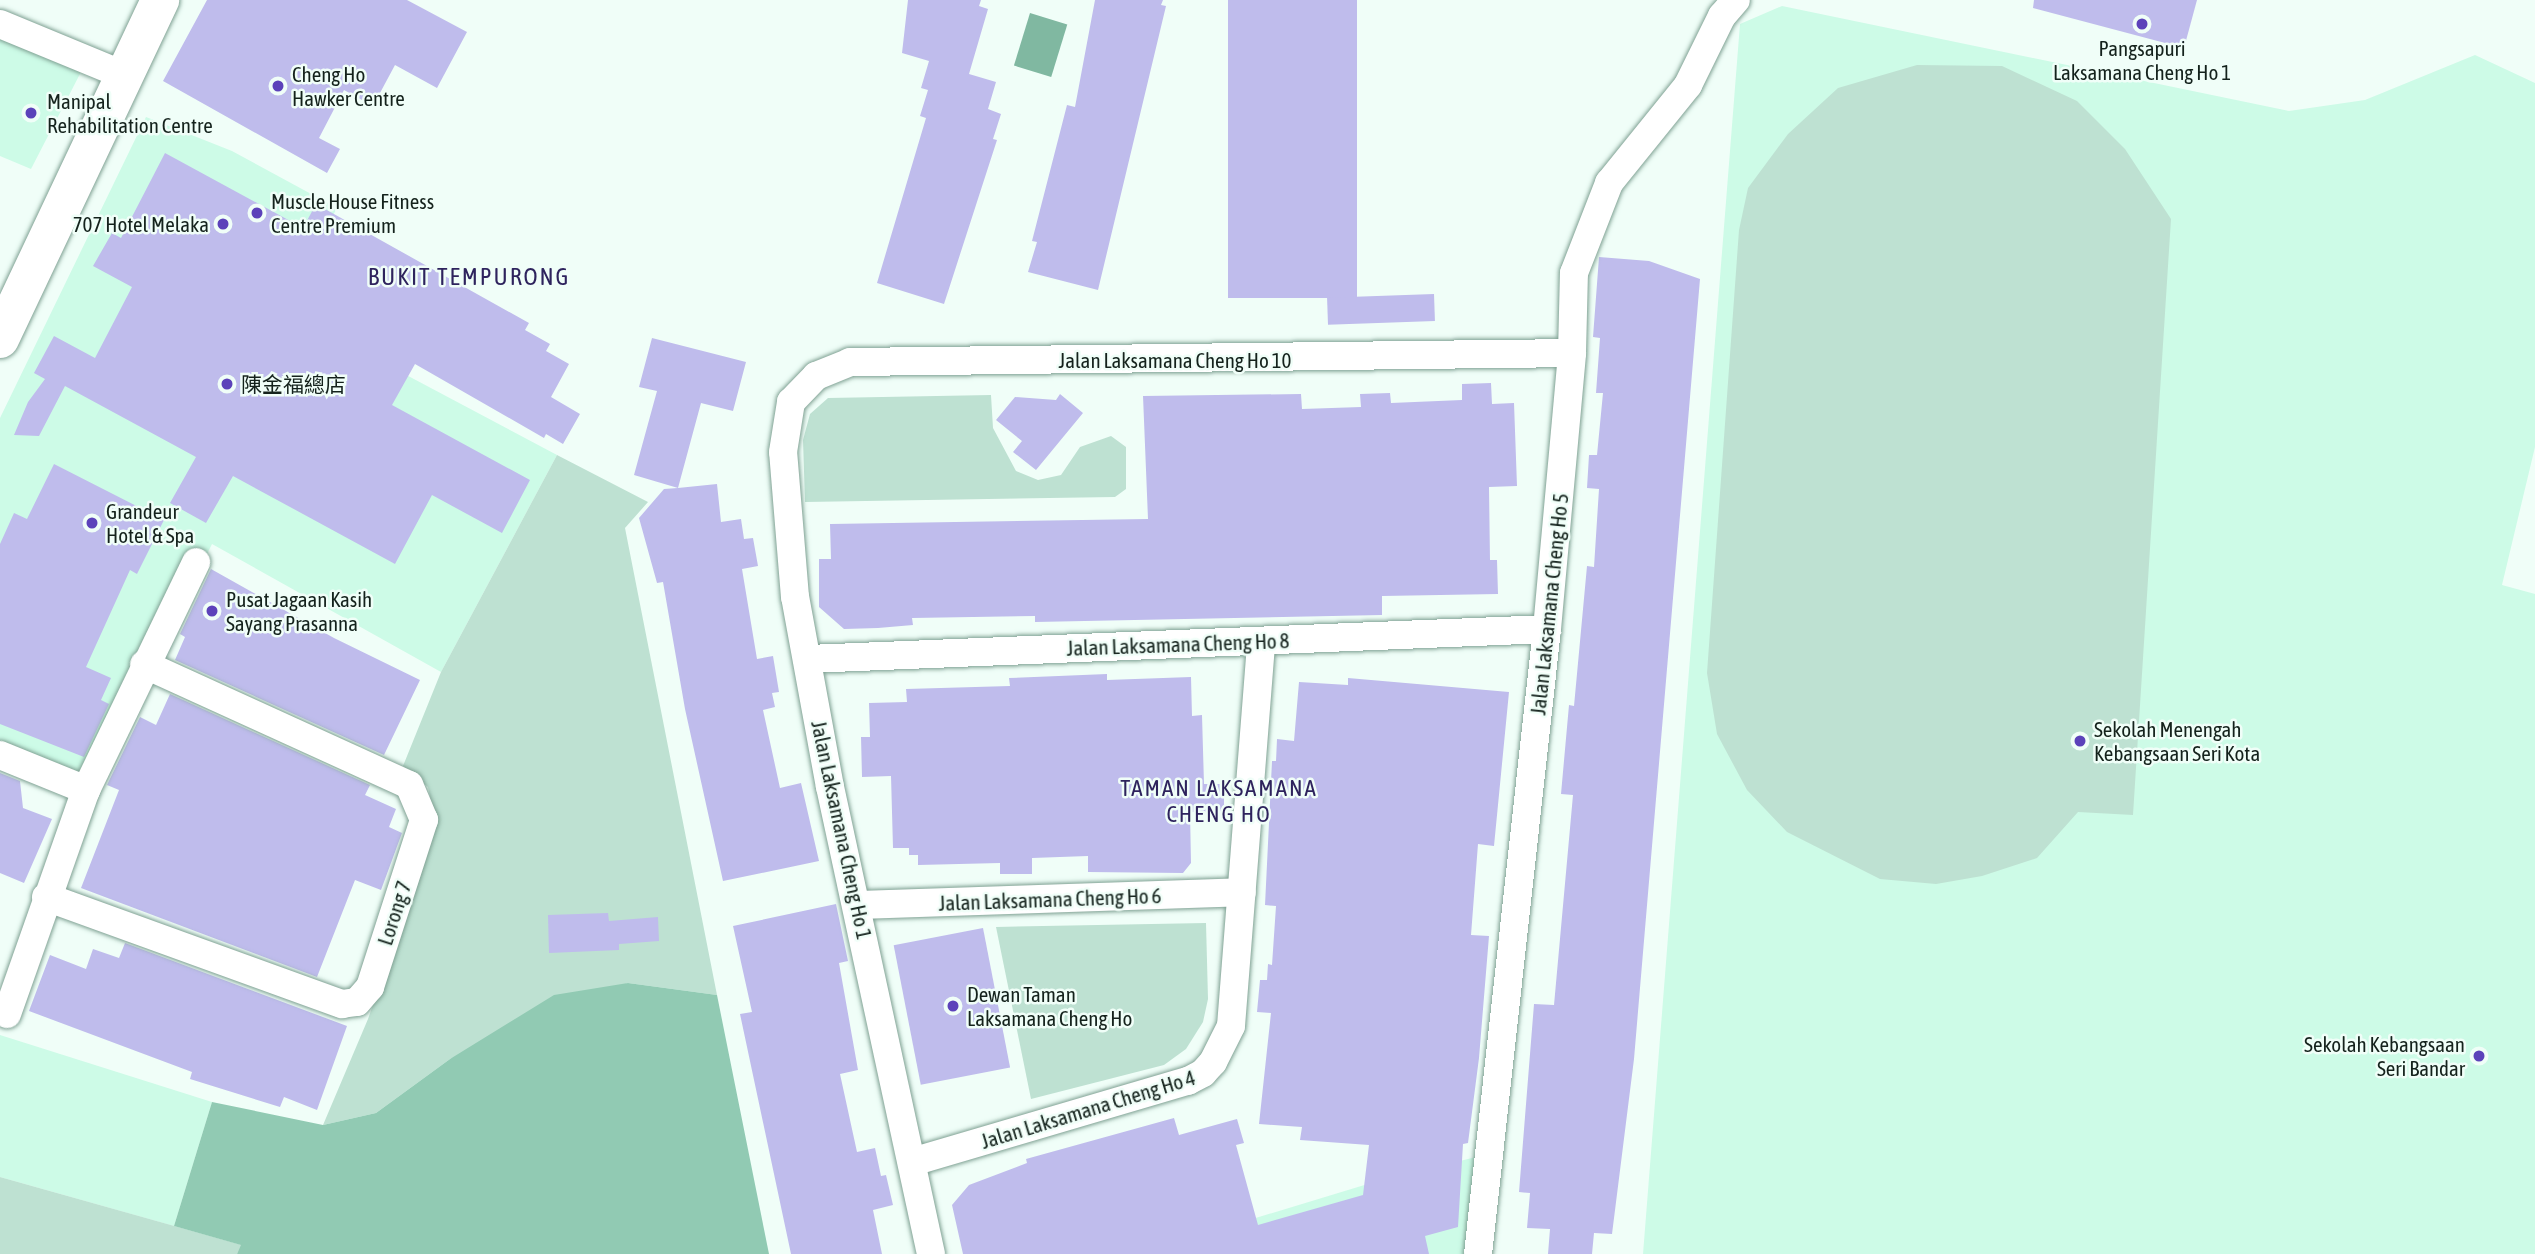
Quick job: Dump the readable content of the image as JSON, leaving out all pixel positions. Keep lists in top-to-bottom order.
{
  "streets": {
    "street": [
      "Jalan Laksamana Cheng Ho 10",
      "Jalan Laksamana Cheng Ho 5",
      "Jalan Laksamana Cheng Ho 8",
      "Jalan Laksamana Cheng Ho 1",
      "Jalan Laksamana Cheng Ho 6",
      "Lorong 7",
      "Jalan Laksamana Cheng Ho 4"
    ]
  },
  "crossings": [
    ["Jalan Laksamana Cheng Ho 10", "Jalan Laksamana Cheng Ho 5"],
    ["Jalan Laksamana Cheng Ho 10", "Jalan Laksamana Cheng Ho 1"],
    ["Jalan Laksamana Cheng Ho 5", "Jalan Laksamana Cheng Ho 8"],
    ["Jalan Laksamana Cheng Ho 8", "Jalan Laksamana Cheng Ho 1"],
    ["Jalan Laksamana Cheng Ho 8", "Jalan Laksamana Cheng Ho 4"],
    ["Jalan Laksamana Cheng Ho 1", "Jalan Laksamana Cheng Ho 6"],
    ["Jalan Laksamana Cheng Ho 1", "Jalan Laksamana Cheng Ho 4"],
    ["Jalan Laksamana Cheng Ho 6", "Jalan Laksamana Cheng Ho 4"]
  ],
  "districts": ["BUKIT TEMPURONG", "TAMAN LAKSAMANA CHENG HO"],
  "places": [
    "Pangsapuri Laksamana Cheng Ho 1",
    "Cheng Ho Hawker Centre",
    "Manipal Rehabilitation Centre",
    "Muscle House Fitness Centre Premium",
    "707 Hotel Melaka",
    "陳金福總店",
    "Grandeur Hotel & Spa",
    "Pusat Jagaan Kasih Sayang Prasanna",
    "Sekolah Menengah Kebangsaan Seri Kota",
    "Dewan Taman Laksamana Cheng Ho",
    "Sekolah Kebangsaan Seri Bandar"
  ]
}
